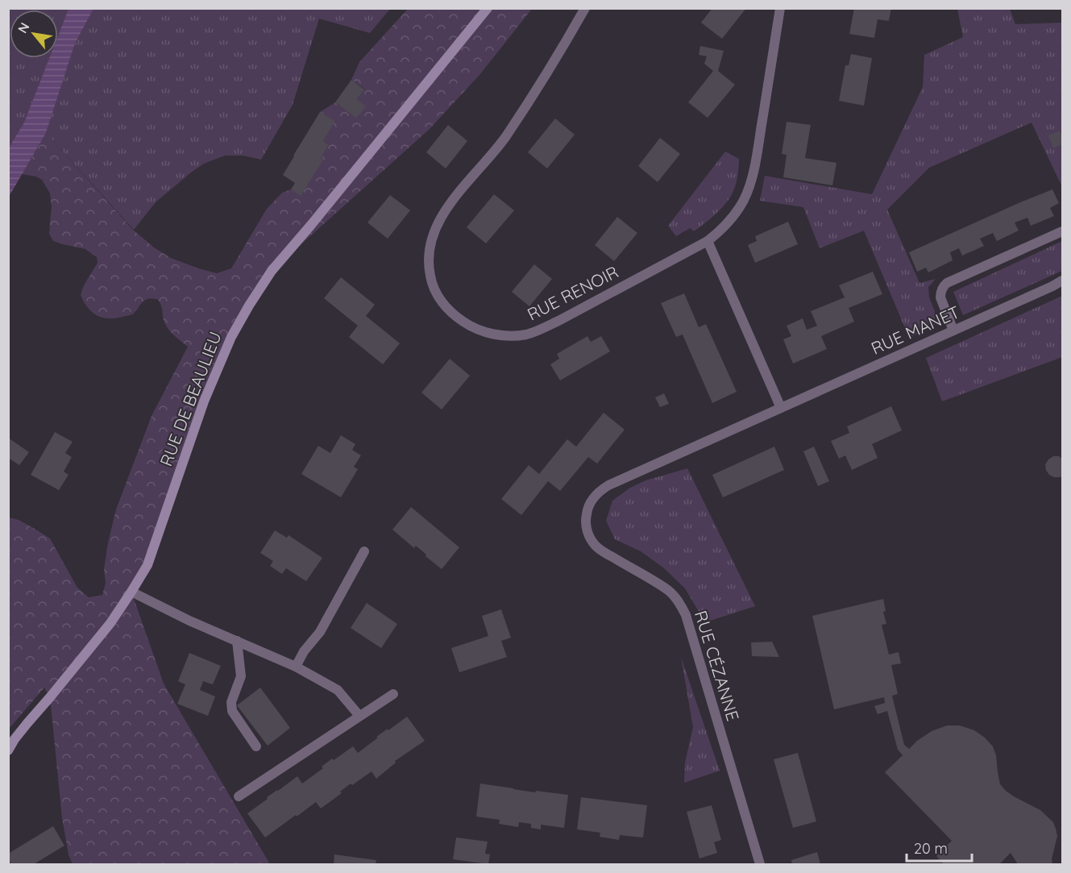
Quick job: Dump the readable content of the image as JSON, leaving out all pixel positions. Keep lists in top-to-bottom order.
{
  "streets": {
    "street": [
      "RUE RENOIR",
      "RUE MANET",
      "RUE DE BEAULIEU",
      "RUE CÉZANNE"
    ]
  },
  "crossings": [
    ["RUE MANET", "RUE CÉZANNE"]
  ],
  "scale_bar": "20 m",
  "north": "top left"
}
